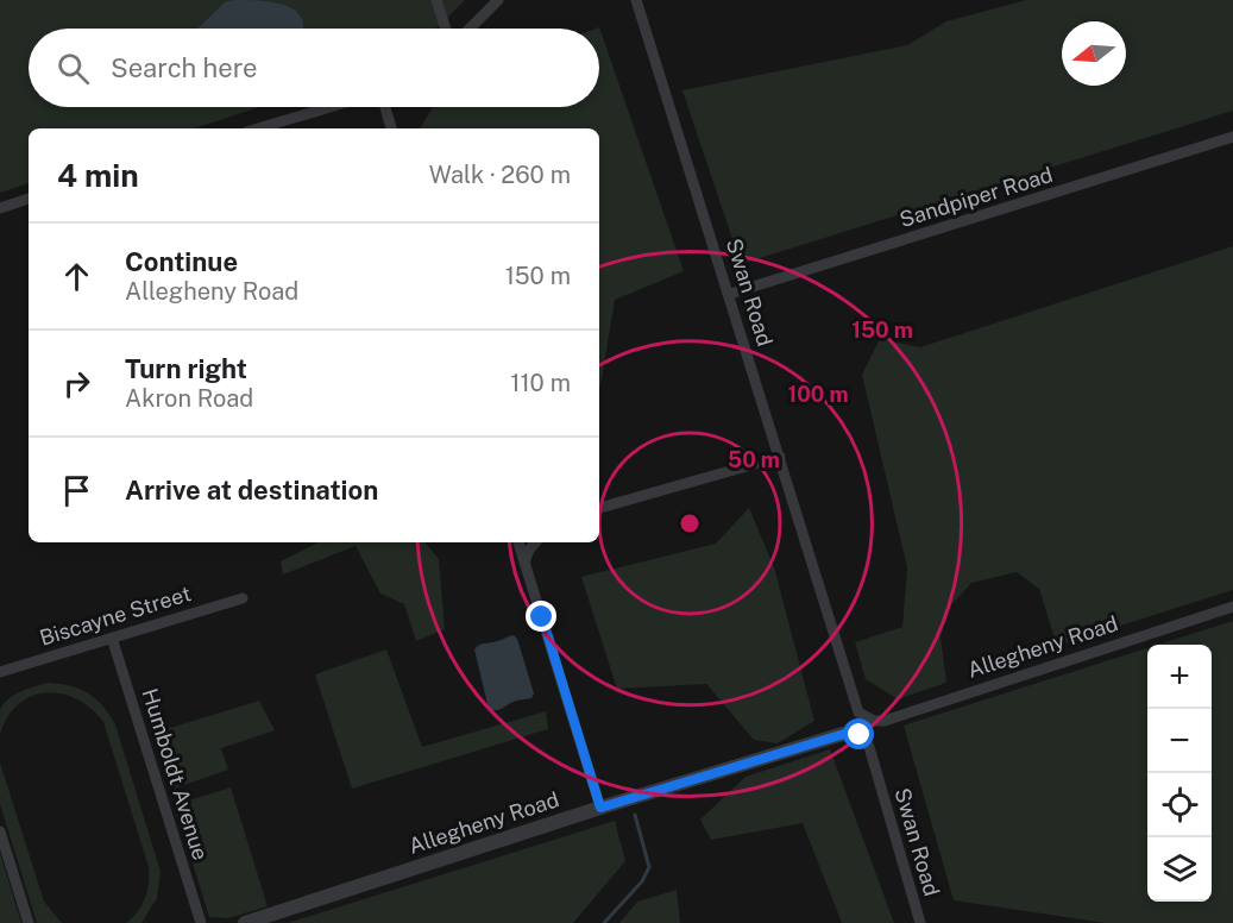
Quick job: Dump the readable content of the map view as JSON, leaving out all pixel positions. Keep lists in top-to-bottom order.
{
  "streets": {
    "street": [
      "Sandpiper Road",
      "Swan Road",
      "Biscayne Street",
      "Allegheny Road",
      "Humboldt Avenue"
    ]
  },
  "crossings": [
    ["Sandpiper Road", "Swan Road"],
    ["Swan Road", "Allegheny Road"],
    ["Biscayne Street", "Humboldt Avenue"]
  ],
  "north": "left",
  "page": {
    "search": "Search here",
    "heading": ["4 min", "Walk · 260 m"],
    "list": [
      ["Continue", "Allegheny Road", "150 m"],
      ["Turn right", "Akron Road", "110 m"],
      "Arrive at destination"
    ],
    "map_buttons": ["+", "−"]
  },
  "rings": ["150 m", "100 m", "50 m"]
}
